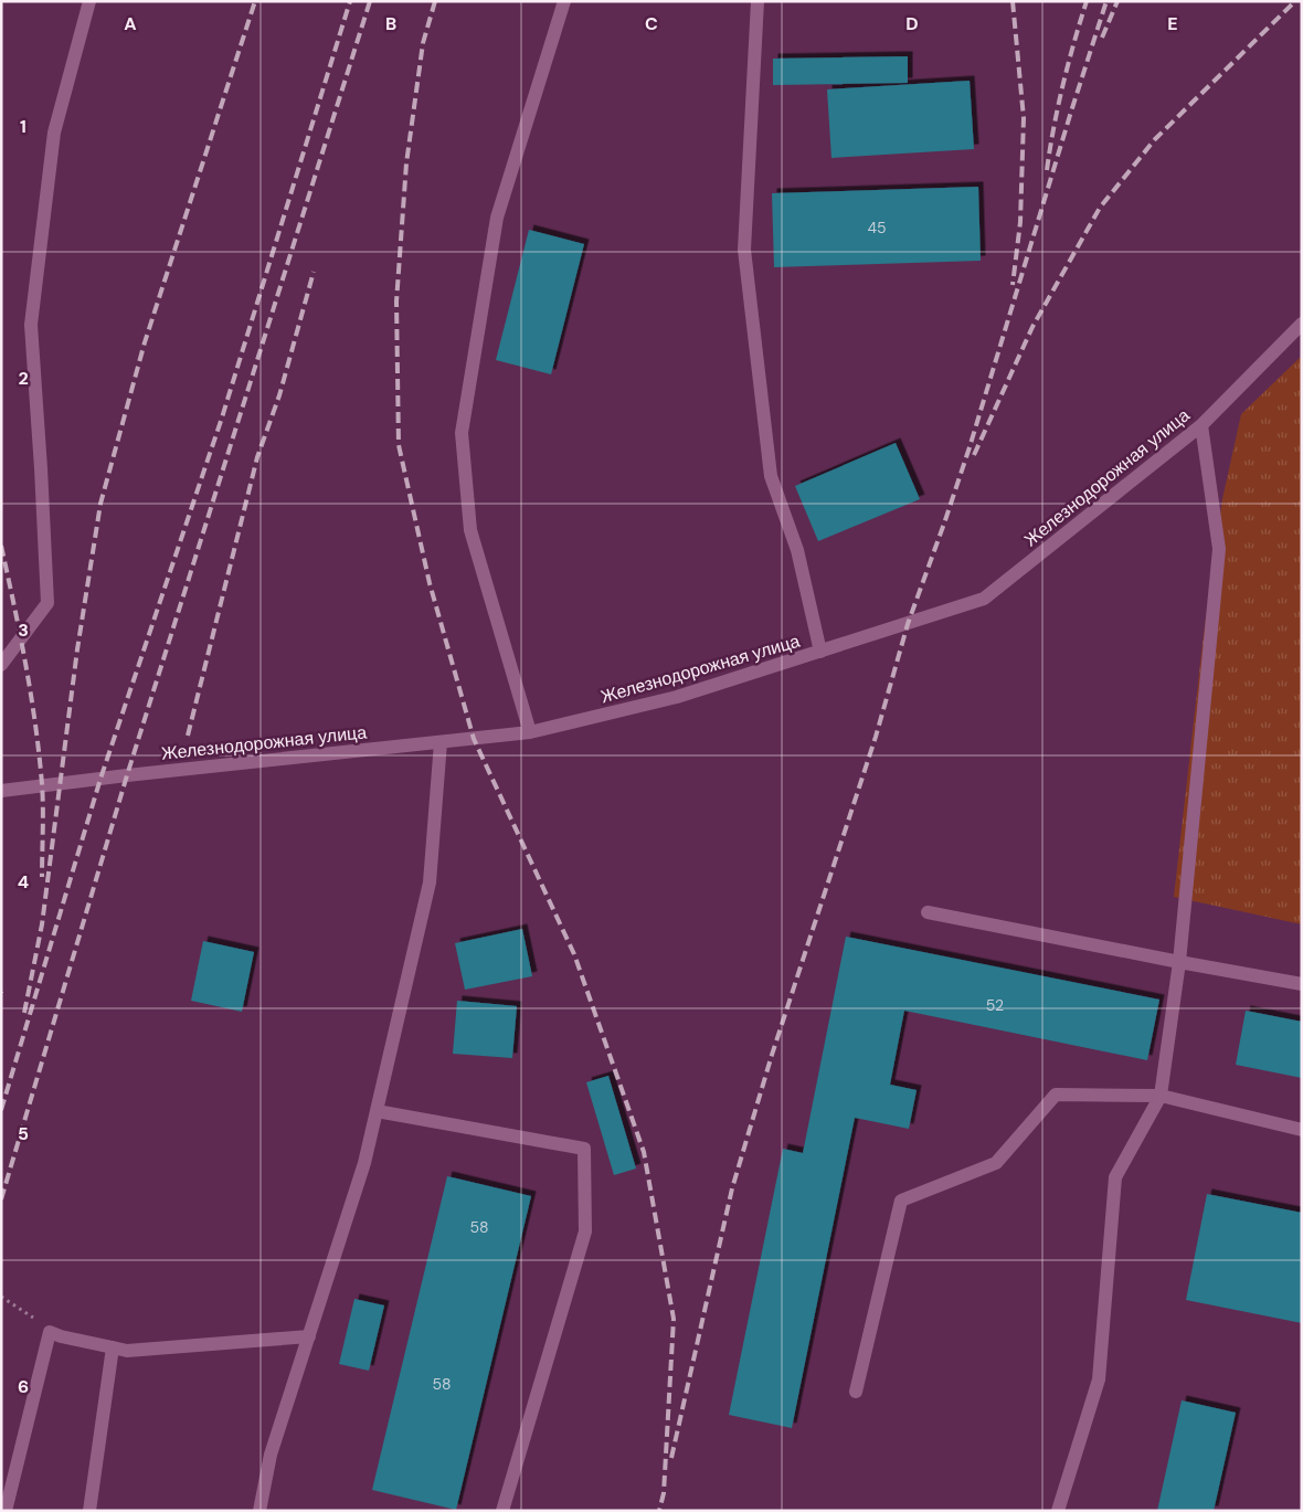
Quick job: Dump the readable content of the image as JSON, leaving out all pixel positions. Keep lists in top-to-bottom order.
{
  "streets": {
    "street": ["Железнодорожная улица"]
  },
  "house_numbers": [
    "45",
    "52",
    "58",
    "58"
  ],
  "grid": {
    "columns": [
      "A",
      "B",
      "C",
      "D",
      "E"
    ],
    "rows": [
      "1",
      "2",
      "3",
      "4",
      "5",
      "6"
    ]
  }
}
